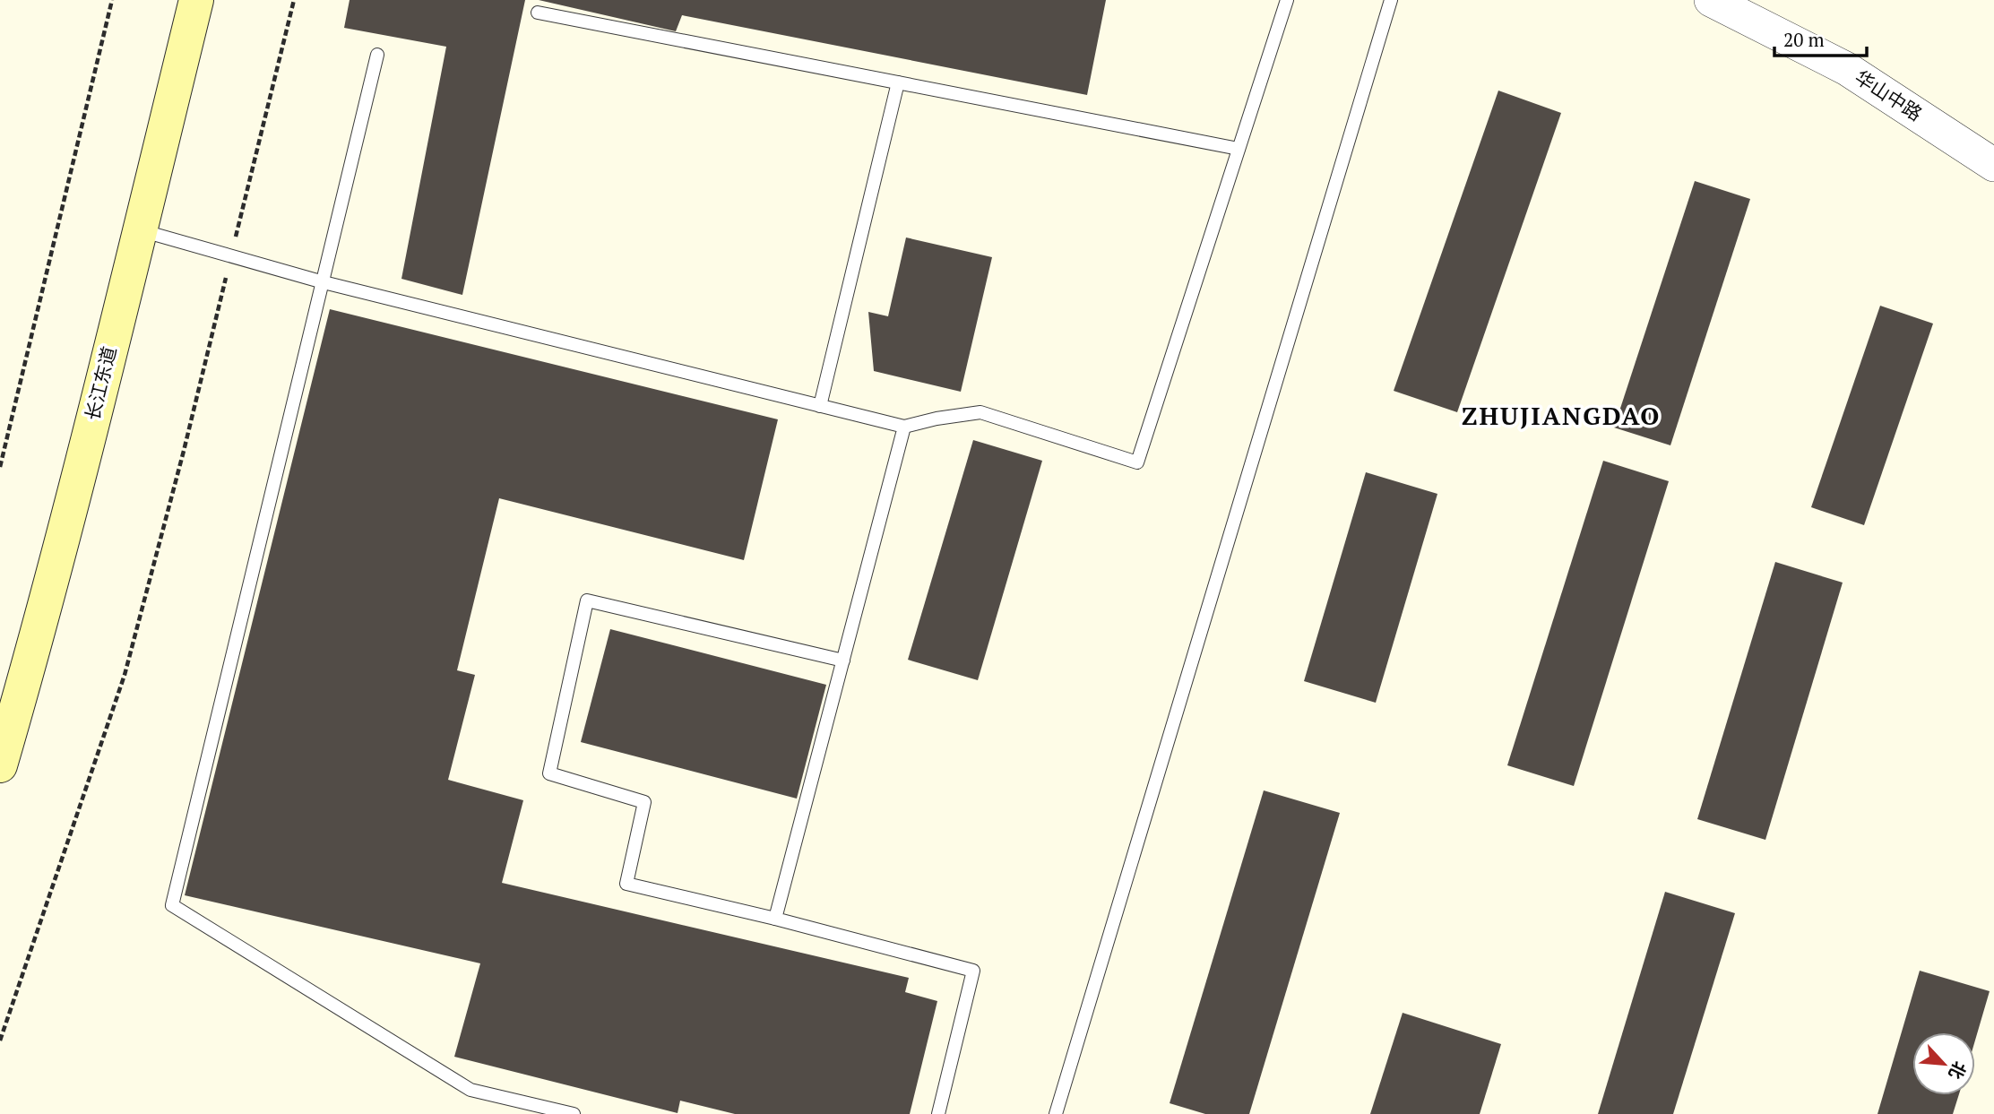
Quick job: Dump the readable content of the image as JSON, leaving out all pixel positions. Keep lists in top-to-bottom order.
{
  "streets": {
    "main road": ["长江东道"],
    "street": ["华山中路"]
  },
  "districts": ["ZHUJIANGDAO"],
  "scale_bar": "20 m",
  "north": "bottom right"
}
